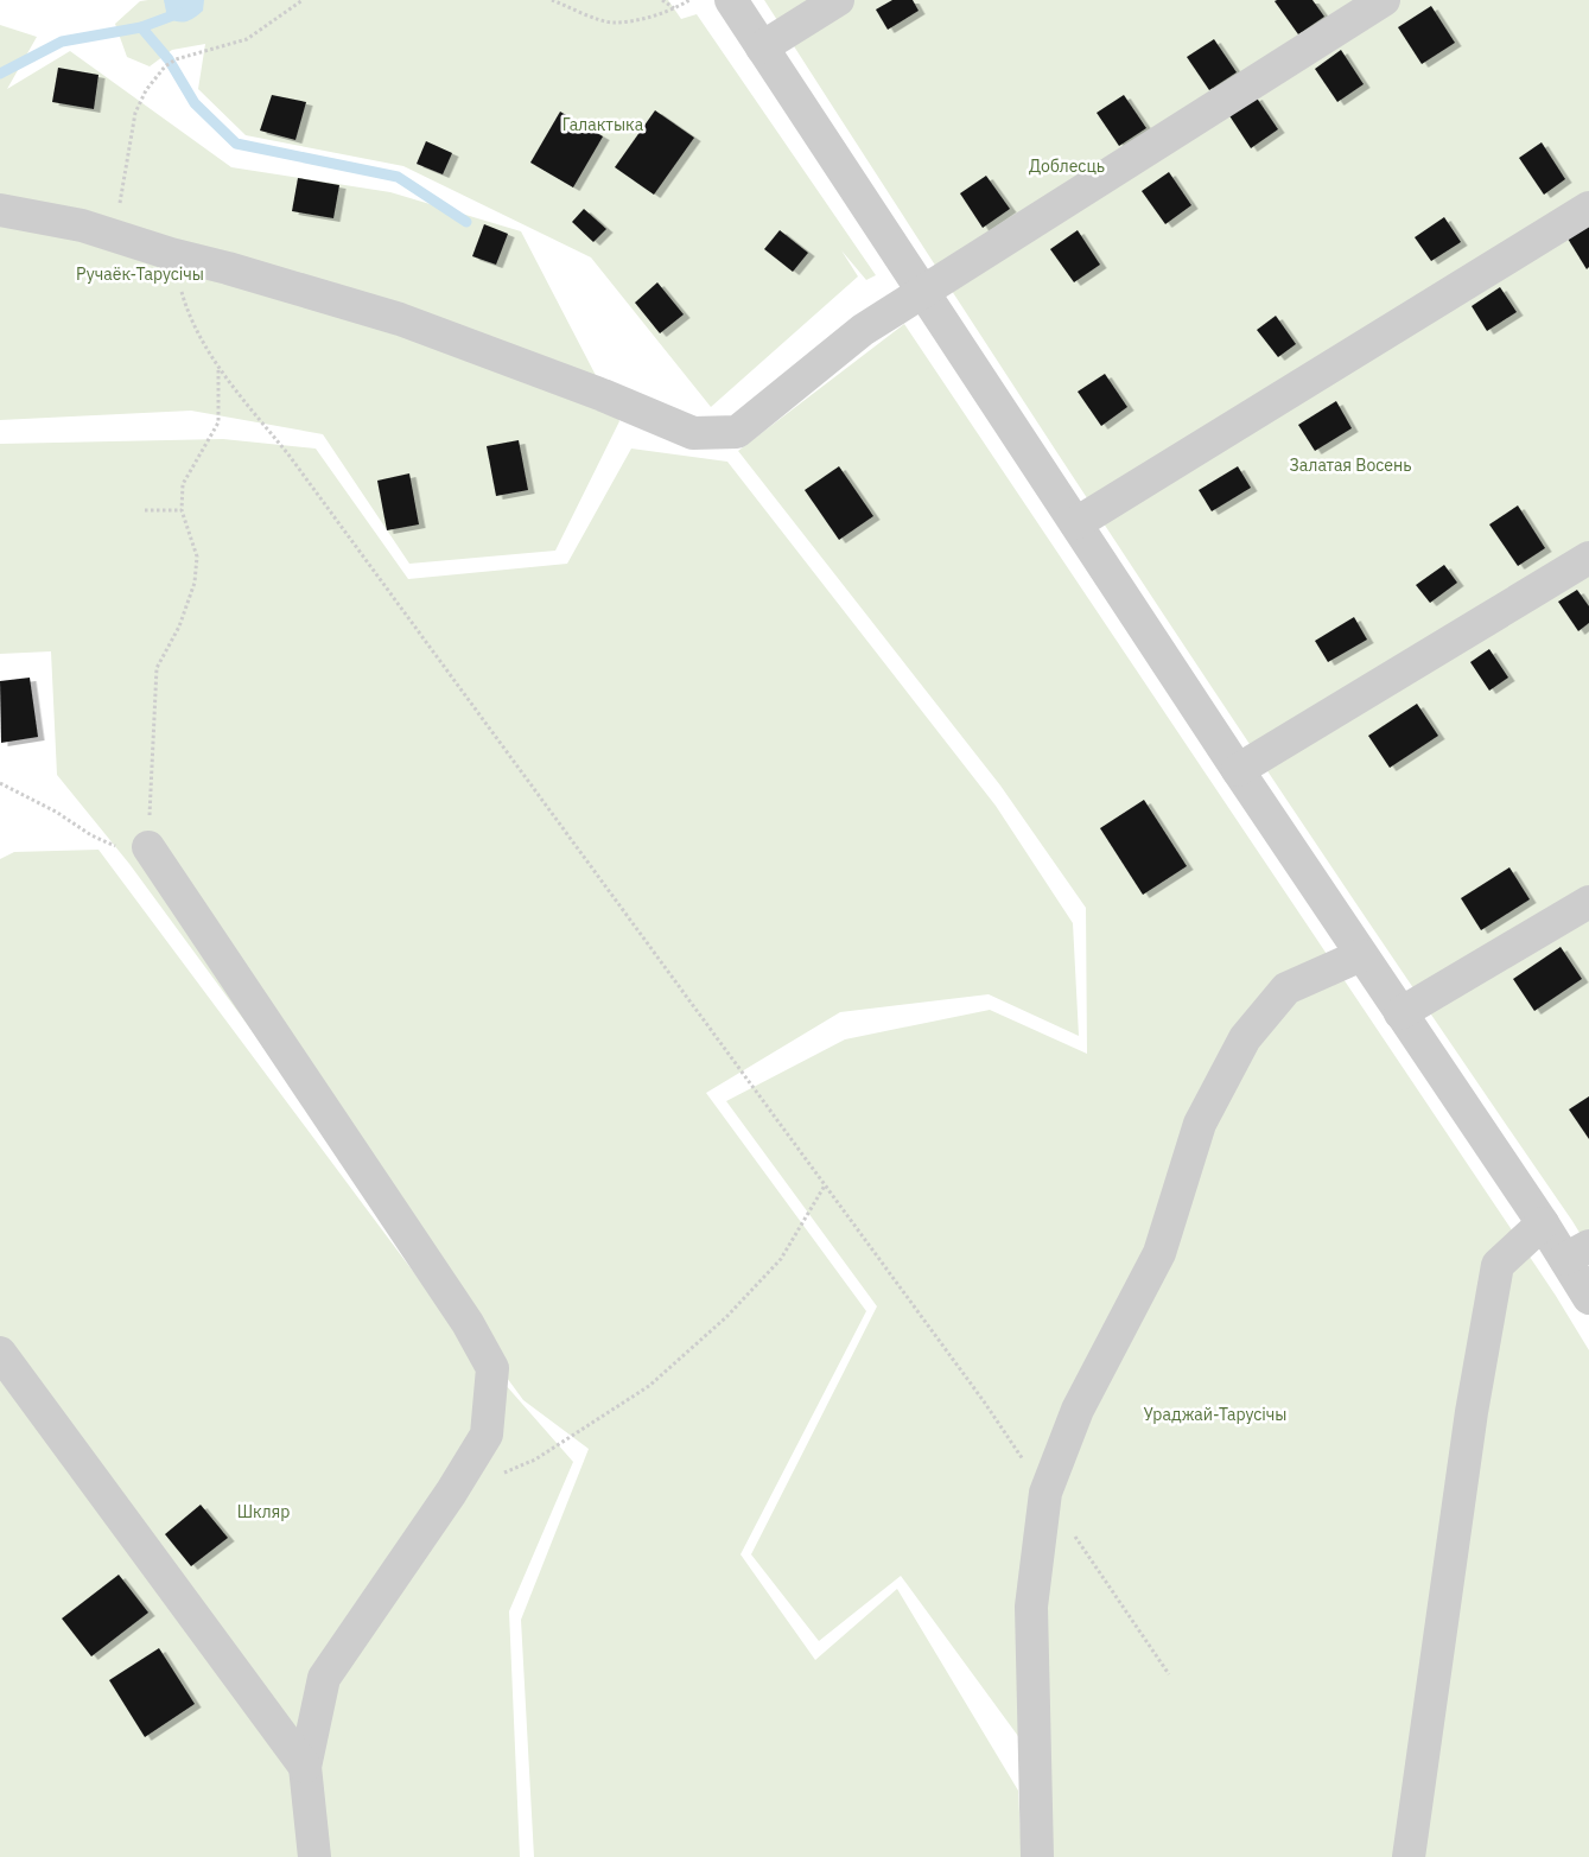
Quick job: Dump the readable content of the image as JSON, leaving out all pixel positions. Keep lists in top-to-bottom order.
{
  "parks": [
    "Галактыка",
    "Доблесць",
    "Ручаёк-Тарусічы",
    "Залатая Восень",
    "Ураджай-Тарусічы",
    "Шкляр"
  ]
}
